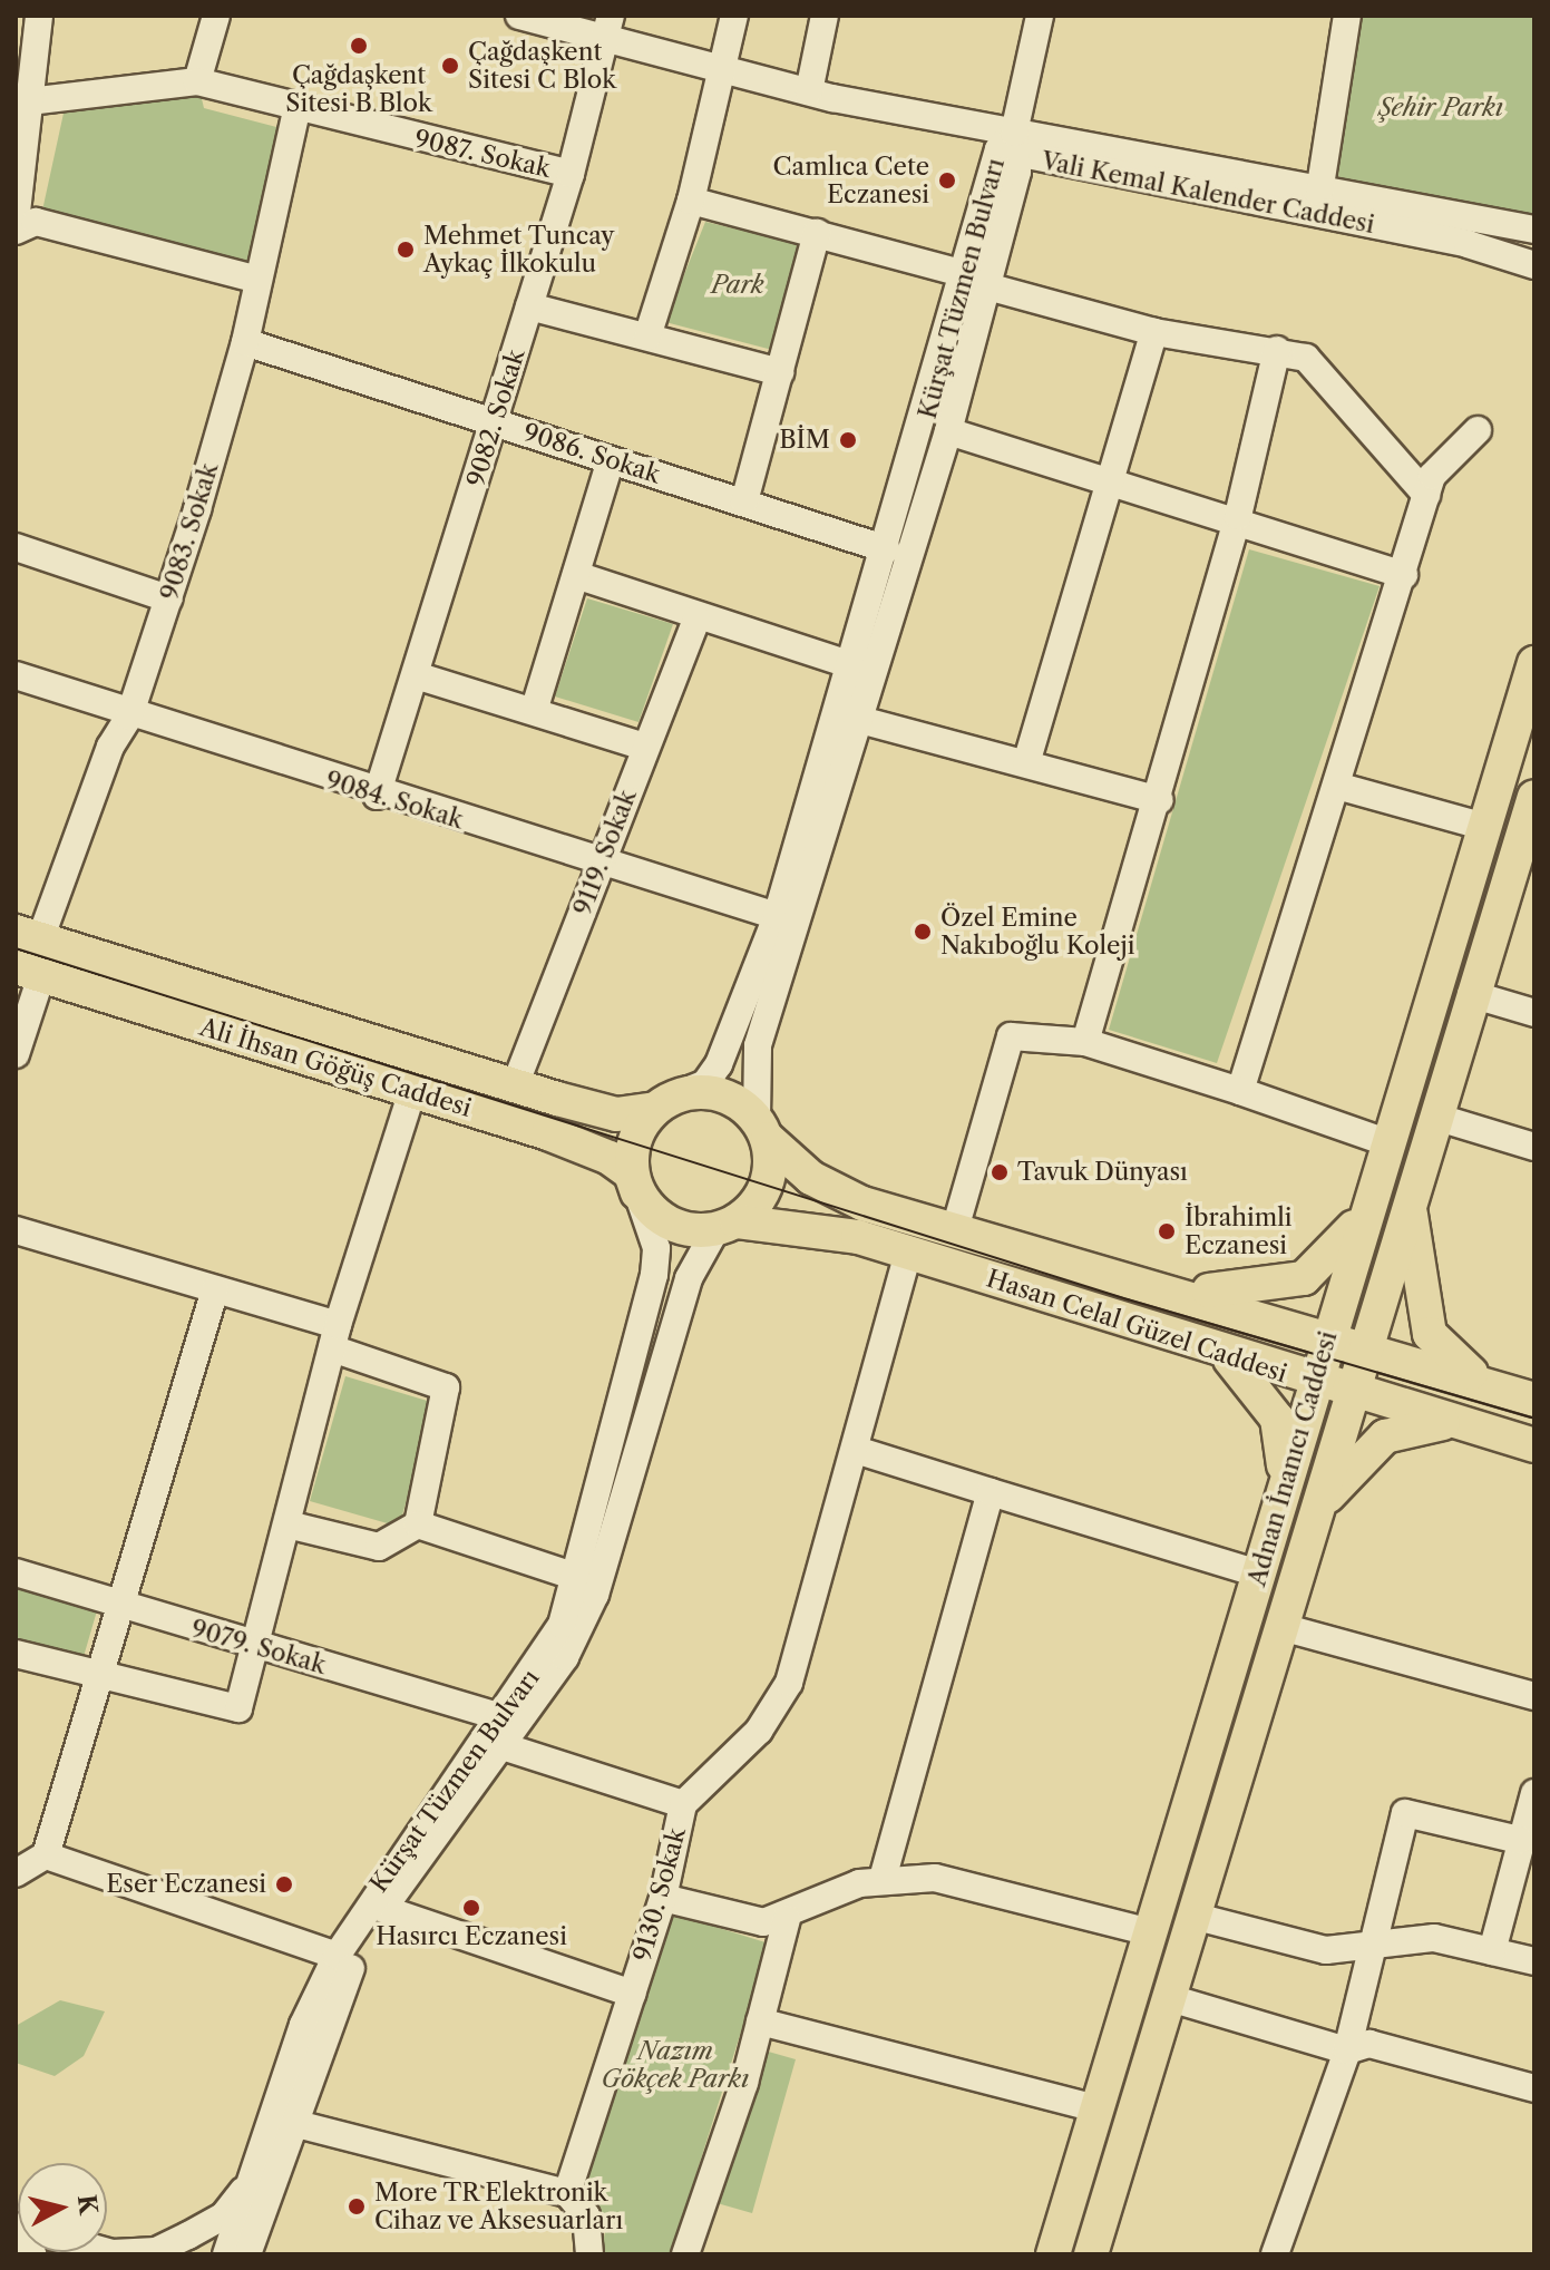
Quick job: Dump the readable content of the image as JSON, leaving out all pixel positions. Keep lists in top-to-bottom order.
{
  "streets": {
    "main road": ["Ali İhsan Göğüş Caddesi", "Hasan Celal Güzel Caddesi", "Adnan İnanıcı Caddesi"],
    "street": [
      "9087. Sokak",
      "Vali Kemal Kalender Caddesi",
      "Kürşat Tüzmen Bulvarı",
      "9082. Sokak",
      "9086. Sokak",
      "9083. Sokak",
      "9084. Sokak",
      "9119. Sokak",
      "9079. Sokak",
      "9130. Sokak"
    ]
  },
  "crossings": [
    ["9087. Sokak", "9082. Sokak"],
    ["9087. Sokak", "9083. Sokak"],
    ["Vali Kemal Kalender Caddesi", "Kürşat Tüzmen Bulvarı"],
    ["Vali Kemal Kalender Caddesi", "9082. Sokak"],
    ["Kürşat Tüzmen Bulvarı", "9086. Sokak"],
    ["Kürşat Tüzmen Bulvarı", "9084. Sokak"],
    ["Kürşat Tüzmen Bulvarı", "Ali İhsan Göğüş Caddesi"],
    ["Kürşat Tüzmen Bulvarı", "Hasan Celal Güzel Caddesi"],
    ["Kürşat Tüzmen Bulvarı", "9079. Sokak"],
    ["9082. Sokak", "9086. Sokak"],
    ["9082. Sokak", "9084. Sokak"],
    ["9086. Sokak", "9083. Sokak"],
    ["9083. Sokak", "9084. Sokak"],
    ["9083. Sokak", "Ali İhsan Göğüş Caddesi"],
    ["9084. Sokak", "9119. Sokak"],
    ["9119. Sokak", "Ali İhsan Göğüş Caddesi"],
    ["Ali İhsan Göğüş Caddesi", "Hasan Celal Güzel Caddesi"],
    ["Hasan Celal Güzel Caddesi", "Adnan İnanıcı Caddesi"],
    ["Hasan Celal Güzel Caddesi", "9130. Sokak"]
  ],
  "parks": ["Şehir Parkı", "Park", "Nazım Gökçek Parkı"],
  "places": [
    "Çağdaşkent Sitesi B Blok",
    "Çağdaşkent Sitesi C Blok",
    "Camlıca Cete Eczanesi",
    "Mehmet Tuncay Aykaç İlkokulu",
    "BİM",
    "Özel Emine Nakıboğlu Koleji",
    "Tavuk Dünyası",
    "İbrahimli Eczanesi",
    "Eser Eczanesi",
    "Hasırcı Eczanesi",
    "More TR Elektronik Cihaz ve Aksesuarları"
  ],
  "north": "right"
}
